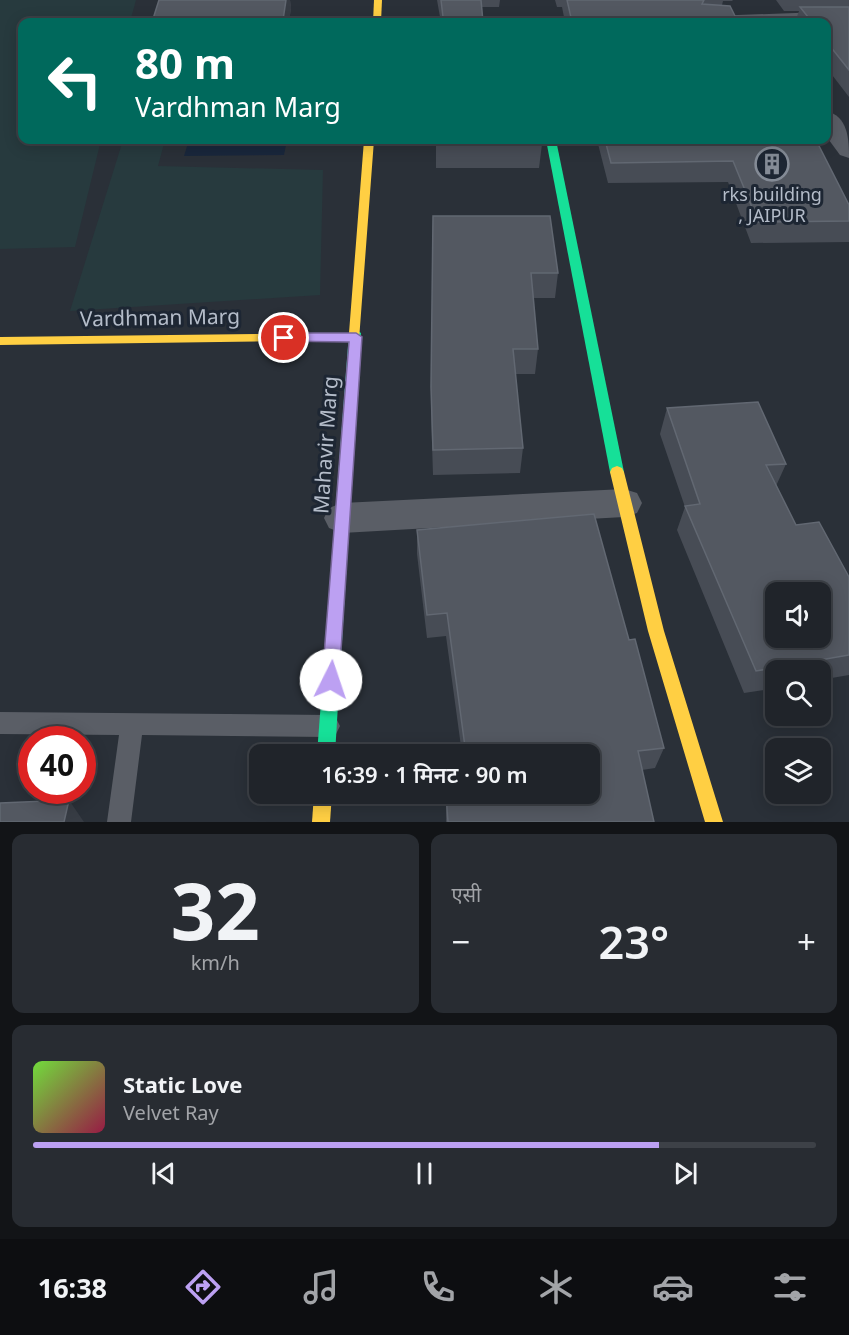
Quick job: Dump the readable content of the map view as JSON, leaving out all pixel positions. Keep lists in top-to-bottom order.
{
  "streets": {
    "street": ["Vardhman Marg", "Mahavir Marg"]
  },
  "crossings": [
    ["Vardhman Marg", "Mahavir Marg"]
  ],
  "places": {
    "building": ["rks building , JAIPUR"]
  },
  "page": {
    "turn": ["80 m", "Vardhman Marg"],
    "limit": "40",
    "trip": "16:39 · 1 मिनट · 90 m",
    "tile": [
      ["32", "km/h"],
      "एसी"
    ],
    "heat": ["−", "23°", "+"],
    "song": ["Static Love", "Velvet Ray"],
    "tabs": "16:38"
  }
}
